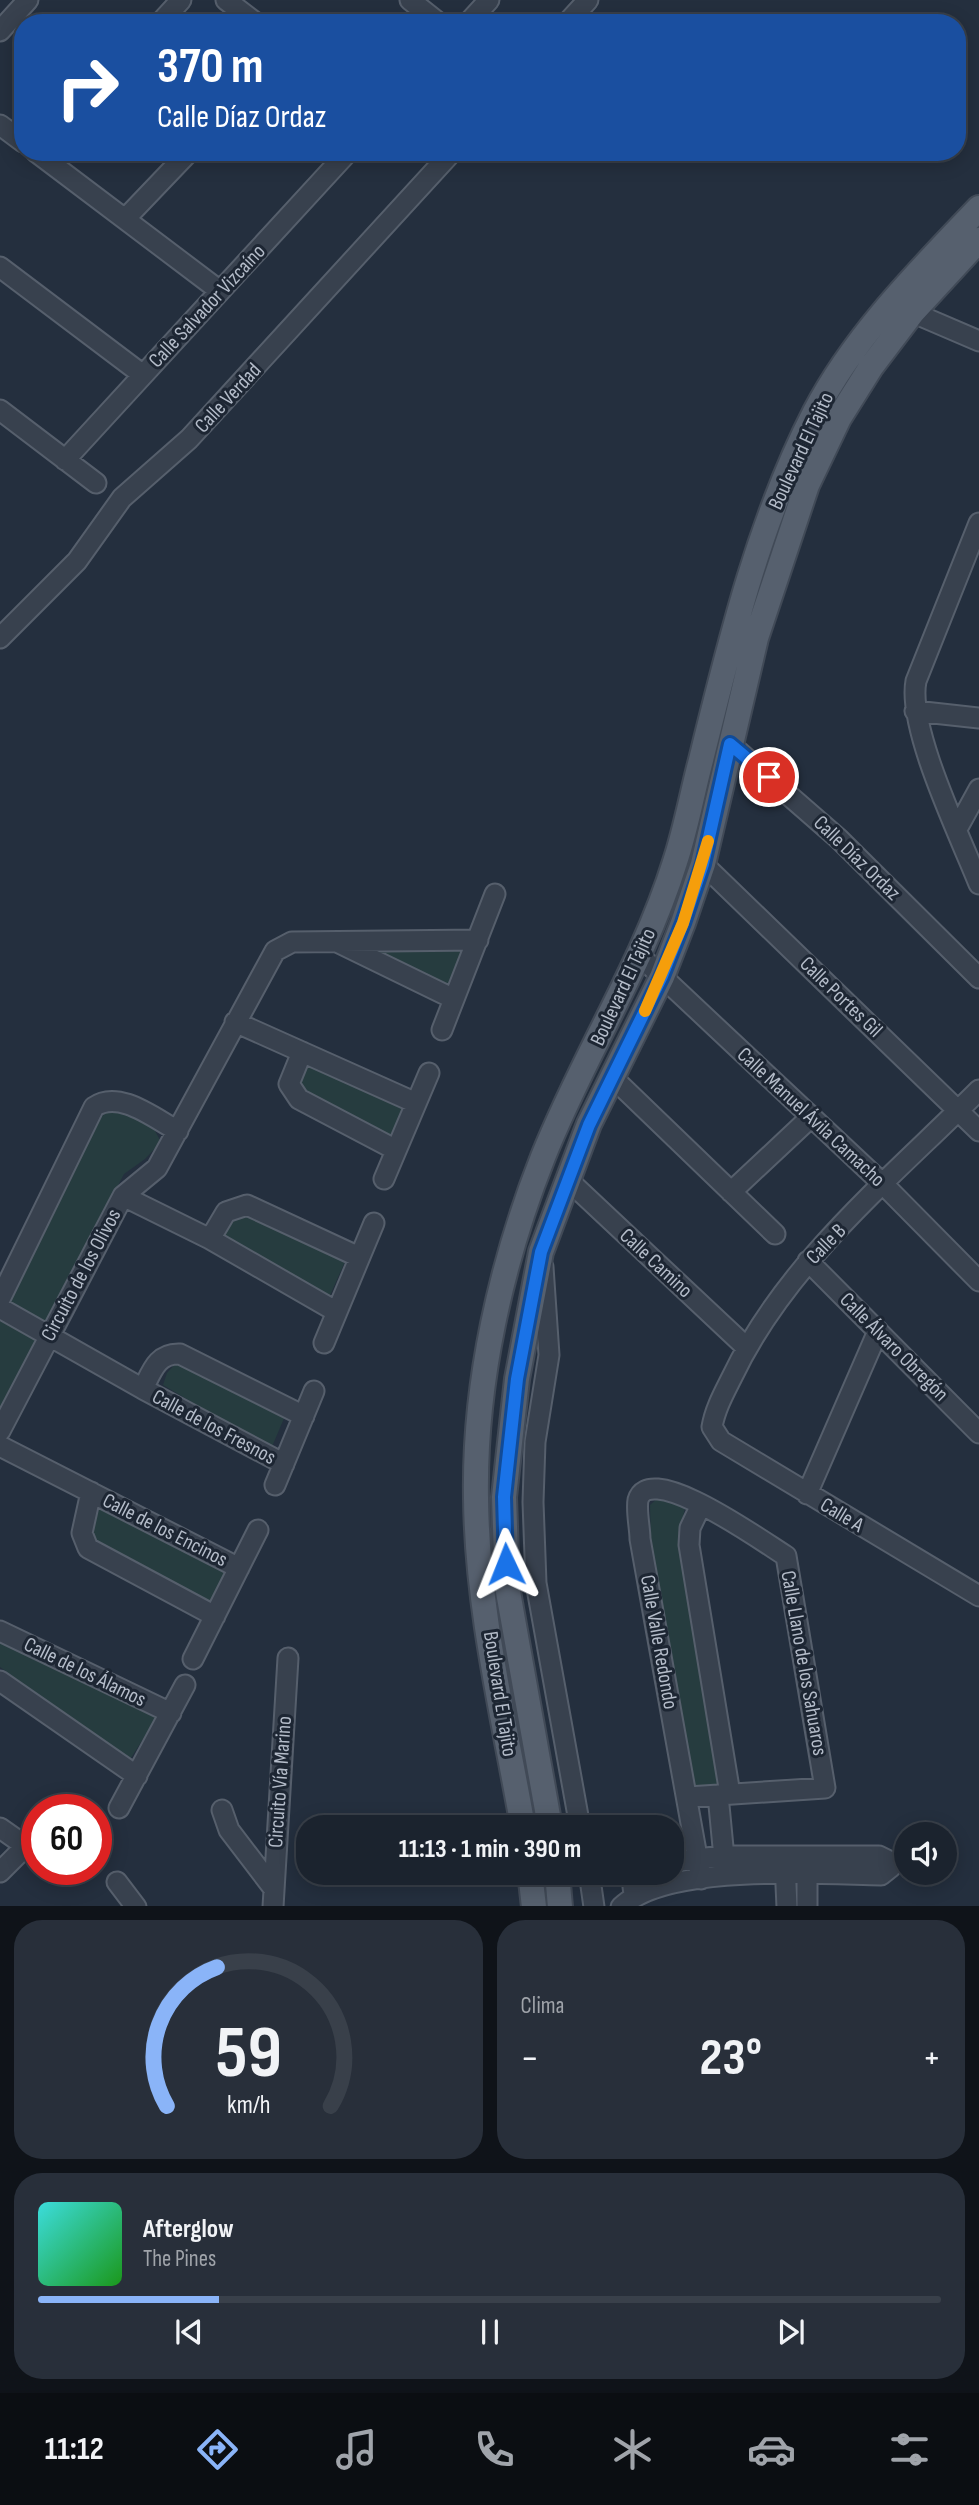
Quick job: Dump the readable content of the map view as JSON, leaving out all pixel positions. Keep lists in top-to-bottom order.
{
  "streets": {
    "main road": ["Boulevard El Tajito"],
    "street": [
      "Calle Salvador Vizcaíno",
      "Calle Verdad",
      "Calle Díaz Ordaz",
      "Calle Portes Gil",
      "Calle Manuel Ávila Camacho",
      "Calle B",
      "Calle Camino",
      "Circuito de los Olivos",
      "Calle Álvaro Obregón",
      "Calle de los Fresnos",
      "Calle A",
      "Calle de los Encinos",
      "Calle Valle Redondo",
      "Calle Llano de los Sahuaros",
      "Calle de los Álamos",
      "Circuito Vía Marino"
    ]
  },
  "crossings": [
    ["Boulevard El Tajito", "Calle Díaz Ordaz"],
    ["Boulevard El Tajito", "Calle Portes Gil"],
    ["Boulevard El Tajito", "Calle Manuel Ávila Camacho"],
    ["Boulevard El Tajito", "Calle Camino"],
    ["Calle Portes Gil", "Calle B"],
    ["Calle Manuel Ávila Camacho", "Calle B"],
    ["Calle B", "Calle Camino"],
    ["Calle B", "Calle Álvaro Obregón"],
    ["Calle B", "Calle A"],
    ["Circuito de los Olivos", "Calle de los Fresnos"],
    ["Calle Valle Redondo", "Calle Llano de los Sahuaros"]
  ],
  "page": {
    "turn": ["370 m", "Calle Díaz Ordaz"],
    "limit": "60",
    "trip": "11:13 · 1 min · 390 m",
    "tile": "Clima",
    "heat": ["−", "23°", "+"],
    "song": ["Afterglow", "The Pines"],
    "tabs": "11:12",
    "gauge": ["59", "km/h"]
  }
}
